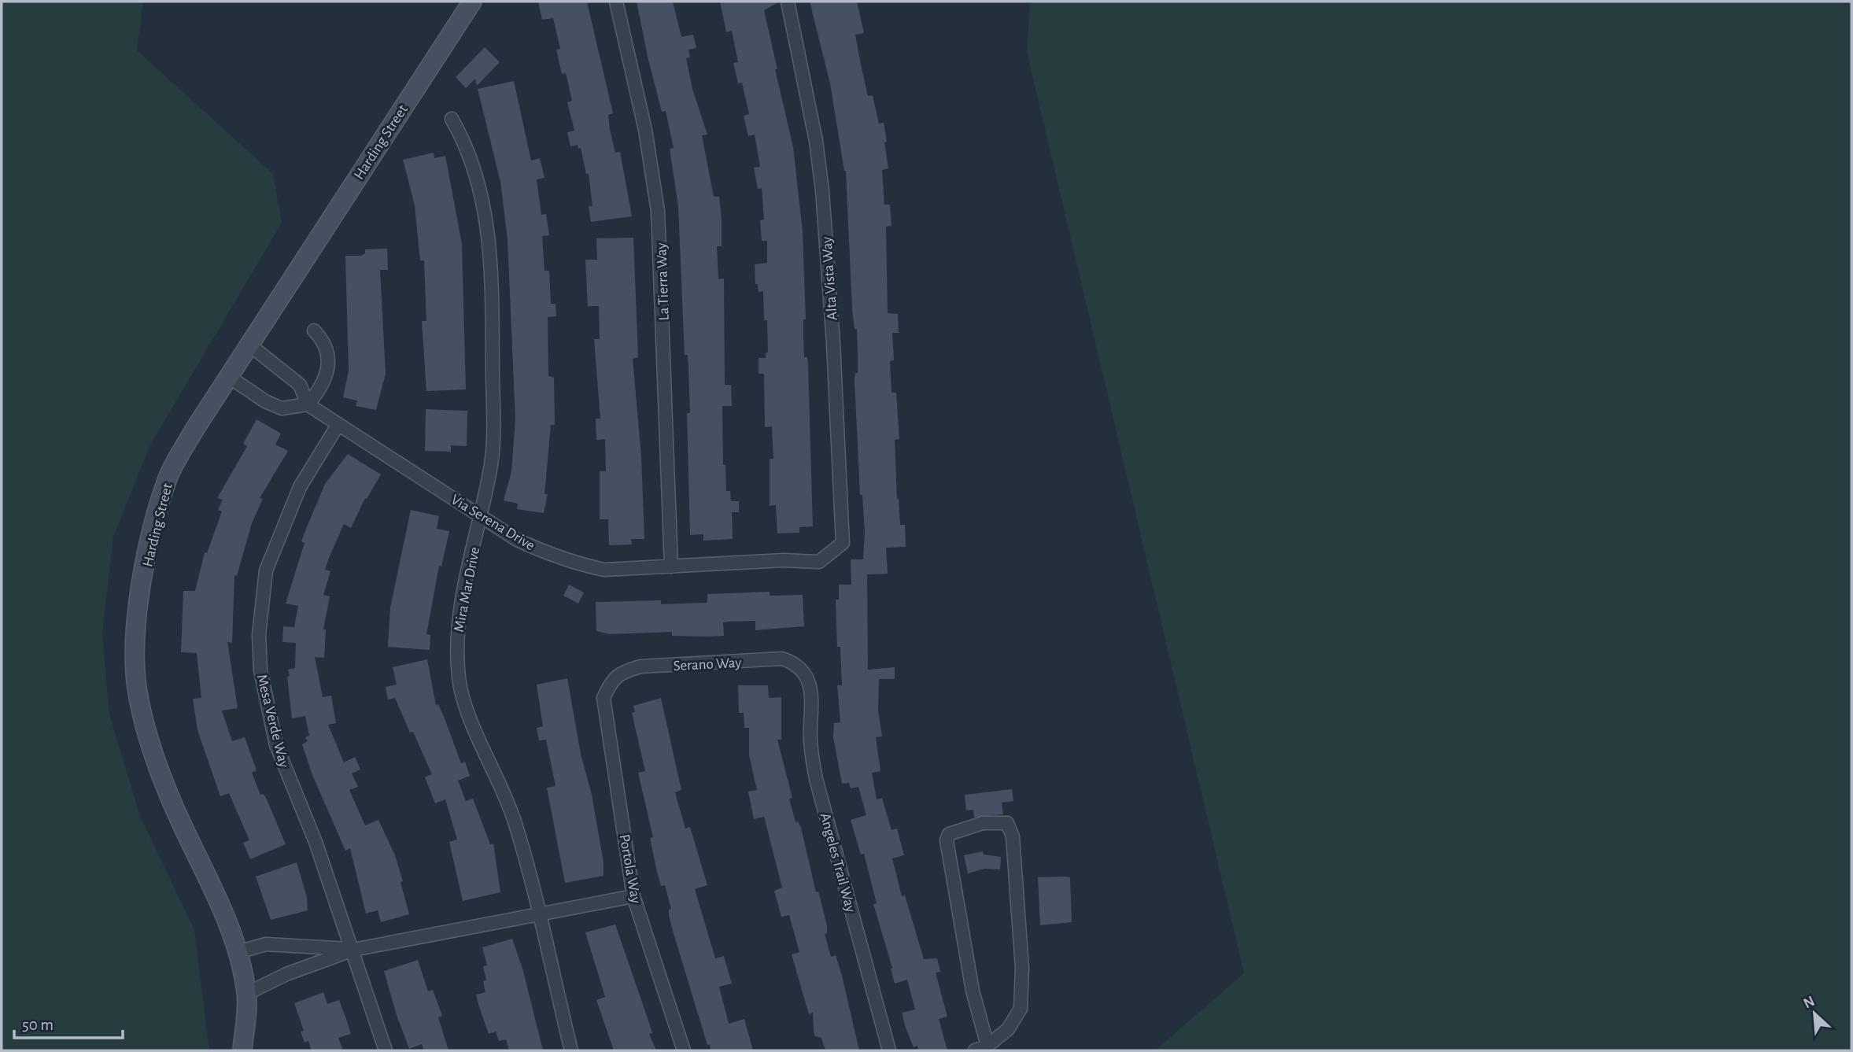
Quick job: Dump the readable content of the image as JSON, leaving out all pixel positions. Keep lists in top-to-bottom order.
{
  "streets": {
    "street": [
      "Harding Street",
      "Alta Vista Way",
      "La Tierra Way",
      "Via Serena Drive",
      "Mira Mar Drive",
      "Serano Way",
      "Mesa Verde Way",
      "Angeles Trail Way",
      "Portola Way"
    ]
  },
  "crossings": [
    ["Harding Street", "Via Serena Drive"],
    ["Alta Vista Way", "Via Serena Drive"],
    ["La Tierra Way", "Via Serena Drive"],
    ["Via Serena Drive", "Mira Mar Drive"],
    ["Via Serena Drive", "Mesa Verde Way"],
    ["Serano Way", "Angeles Trail Way"],
    ["Serano Way", "Portola Way"]
  ],
  "scale_bar": "50 m",
  "north": "top left"
}
